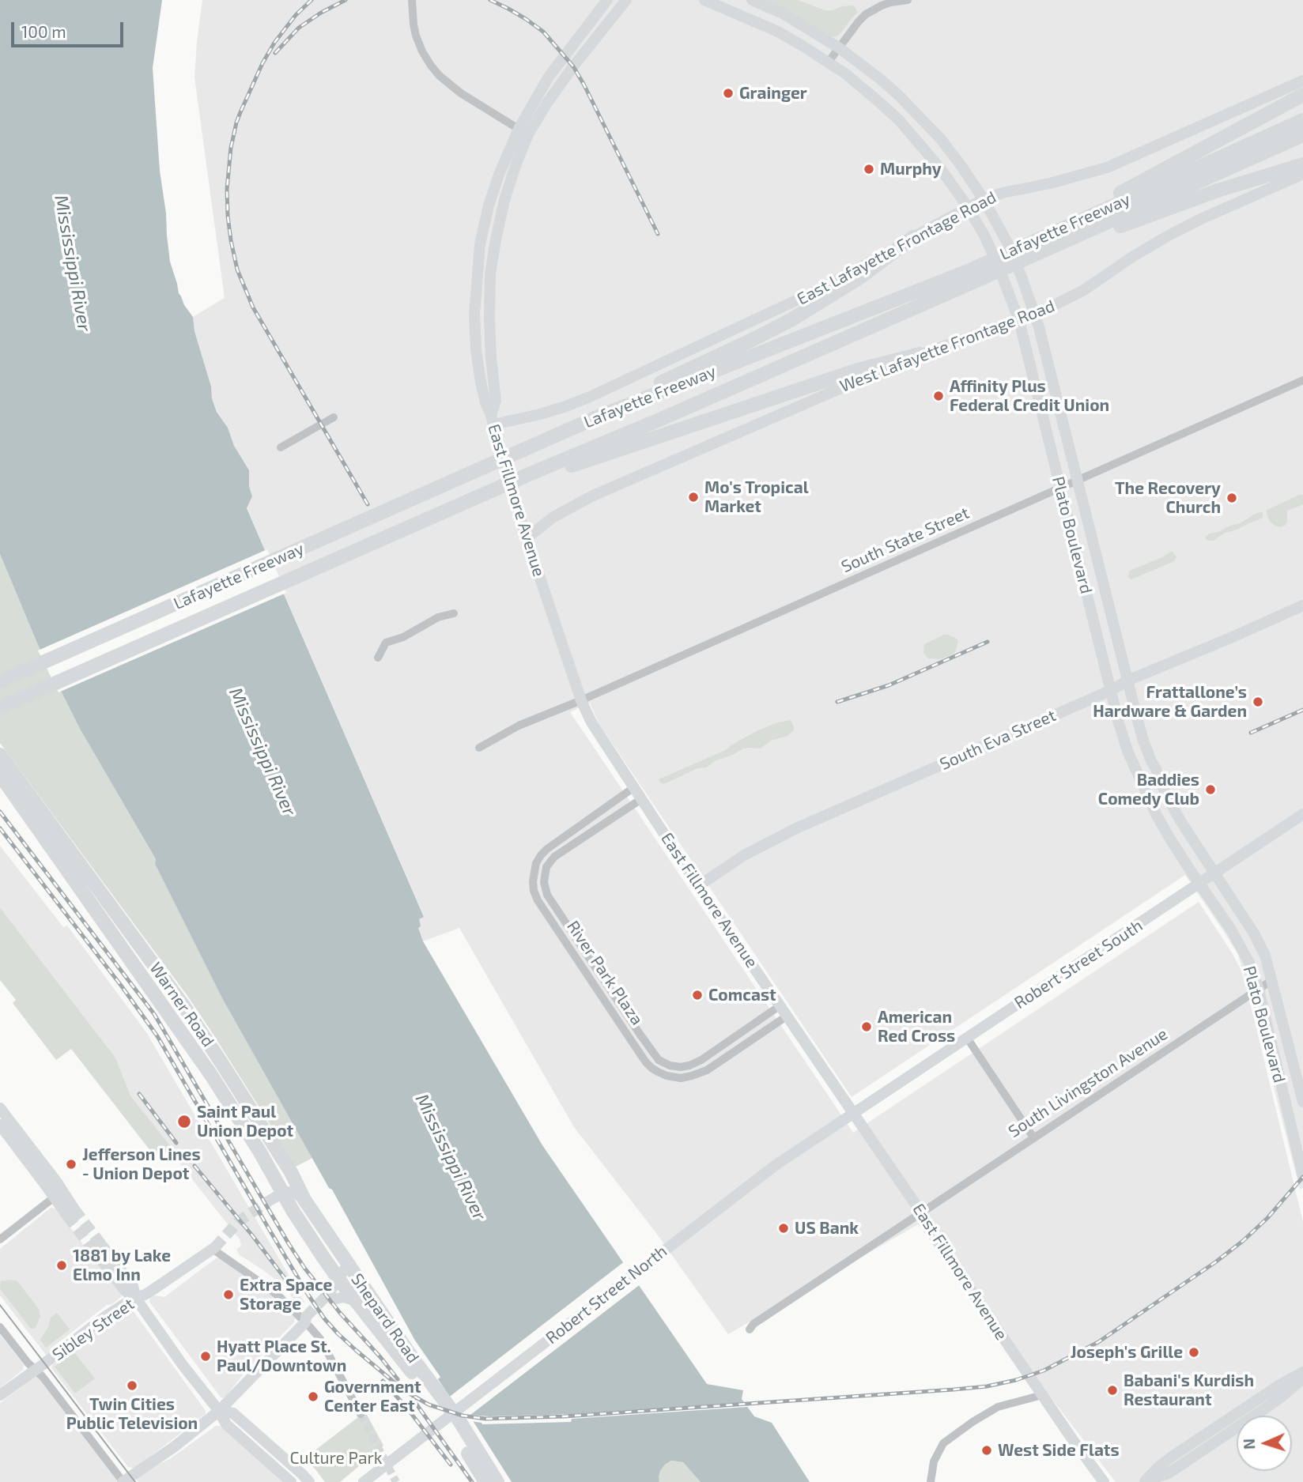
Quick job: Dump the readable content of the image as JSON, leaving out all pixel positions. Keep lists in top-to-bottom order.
{
  "streets": {
    "highway": ["Lafayette Freeway", "Warner Road", "Shepard Road"],
    "main road": [
      "East Lafayette Frontage Road",
      "West Lafayette Frontage Road",
      "East Fillmore Avenue",
      "Plato Boulevard",
      "South Eva Street",
      "Robert Street South",
      "Robert Street North",
      "Sibley Street"
    ],
    "street": ["South State Street", "River Park Plaza", "South Livingston Avenue"]
  },
  "crossings": [
    ["East Lafayette Frontage Road", "East Fillmore Avenue"],
    ["East Lafayette Frontage Road", "Plato Boulevard"],
    ["West Lafayette Frontage Road", "East Fillmore Avenue"],
    ["West Lafayette Frontage Road", "Plato Boulevard"],
    ["East Fillmore Avenue", "South State Street"],
    ["East Fillmore Avenue", "South Eva Street"],
    ["East Fillmore Avenue", "Robert Street South"],
    ["East Fillmore Avenue", "River Park Plaza"],
    ["East Fillmore Avenue", "South Livingston Avenue"],
    ["East Fillmore Avenue", "Robert Street North"],
    ["Plato Boulevard", "South State Street"],
    ["Plato Boulevard", "South Eva Street"],
    ["Plato Boulevard", "Robert Street South"],
    ["Plato Boulevard", "South Livingston Avenue"],
    ["Robert Street South", "Robert Street North"],
    ["Warner Road", "Shepard Road"]
  ],
  "water": ["Mississippi River"],
  "parks": ["Culture Park"],
  "places": [
    "Grainger",
    "Murphy",
    "Affinity Plus Federal Credit Union",
    "Mo's Tropical Market",
    "The Recovery Church",
    "Frattallone’s Hardware & Garden",
    "Baddies Comedy Club",
    "Comcast",
    "American Red Cross",
    "Saint Paul Union Depot",
    "Jefferson Lines - Union Depot",
    "US Bank",
    "1881 by Lake Elmo Inn",
    "Extra Space Storage",
    "Joseph's Grille",
    "Hyatt Place St. Paul/Downtown",
    "Twin Cities Public Television",
    "Babani's Kurdish Restaurant",
    "Government Center East",
    "West Side Flats"
  ],
  "scale_bar": "100 m",
  "north": "left"
}
